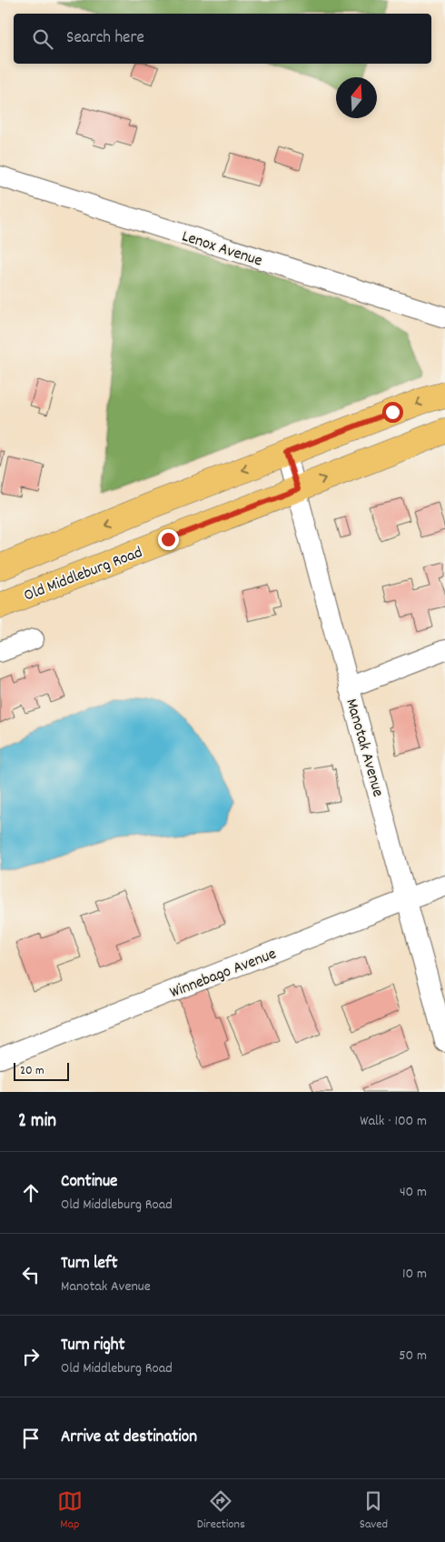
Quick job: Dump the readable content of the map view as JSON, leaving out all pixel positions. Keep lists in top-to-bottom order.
{
  "streets": {
    "main road": ["Old Middleburg Road"],
    "street": ["Lenox Avenue", "Manotak Avenue", "Winnebago Avenue"]
  },
  "crossings": [
    ["Old Middleburg Road", "Manotak Avenue"],
    ["Manotak Avenue", "Winnebago Avenue"]
  ],
  "scale_bar": "20 m",
  "north": "top",
  "page": {
    "search": "Search here",
    "scale": "20 m",
    "heading": ["2 min", "Walk · 100 m"],
    "list": [
      ["Continue", "Old Middleburg Road", "40 m"],
      ["Turn left", "Manotak Avenue", "10 m"],
      ["Turn right", "Old Middleburg Road", "50 m"],
      "Arrive at destination"
    ],
    "nav": ["Map", "Directions", "Saved"]
  }
}
